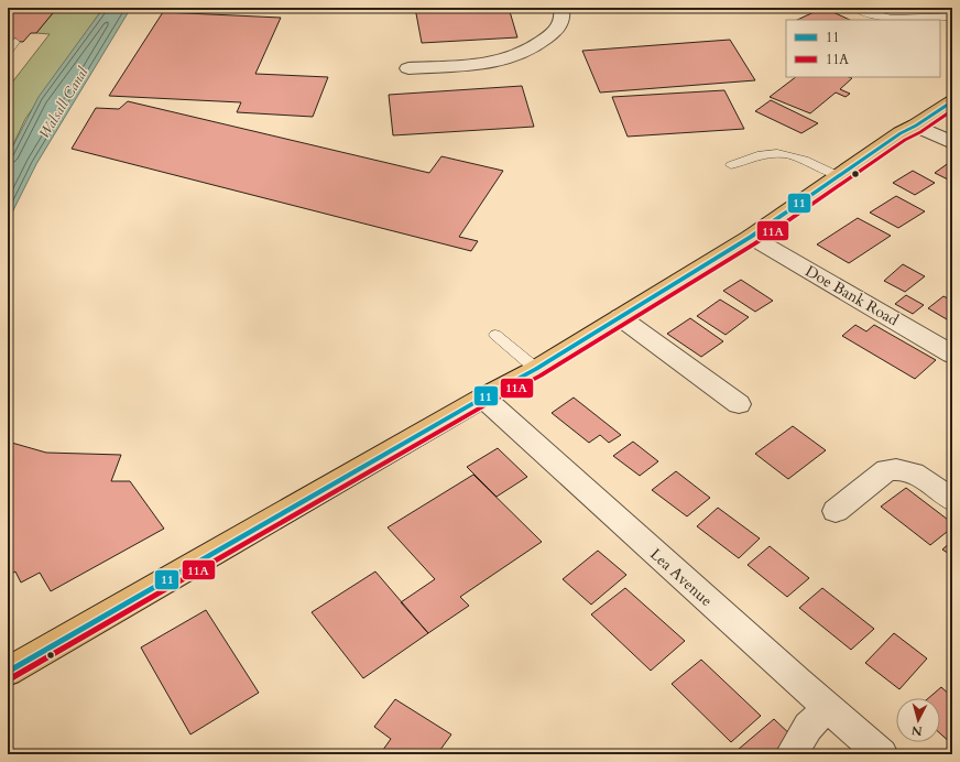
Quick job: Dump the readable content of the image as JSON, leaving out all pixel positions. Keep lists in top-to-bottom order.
{
  "streets": {
    "street": ["Doe Bank Road", "Lea Avenue"]
  },
  "water": ["Walsall Canal"],
  "lines": ["transit line 11", "transit line 11A"],
  "legend": ["11", "11A"],
  "north": "bottom"
}
